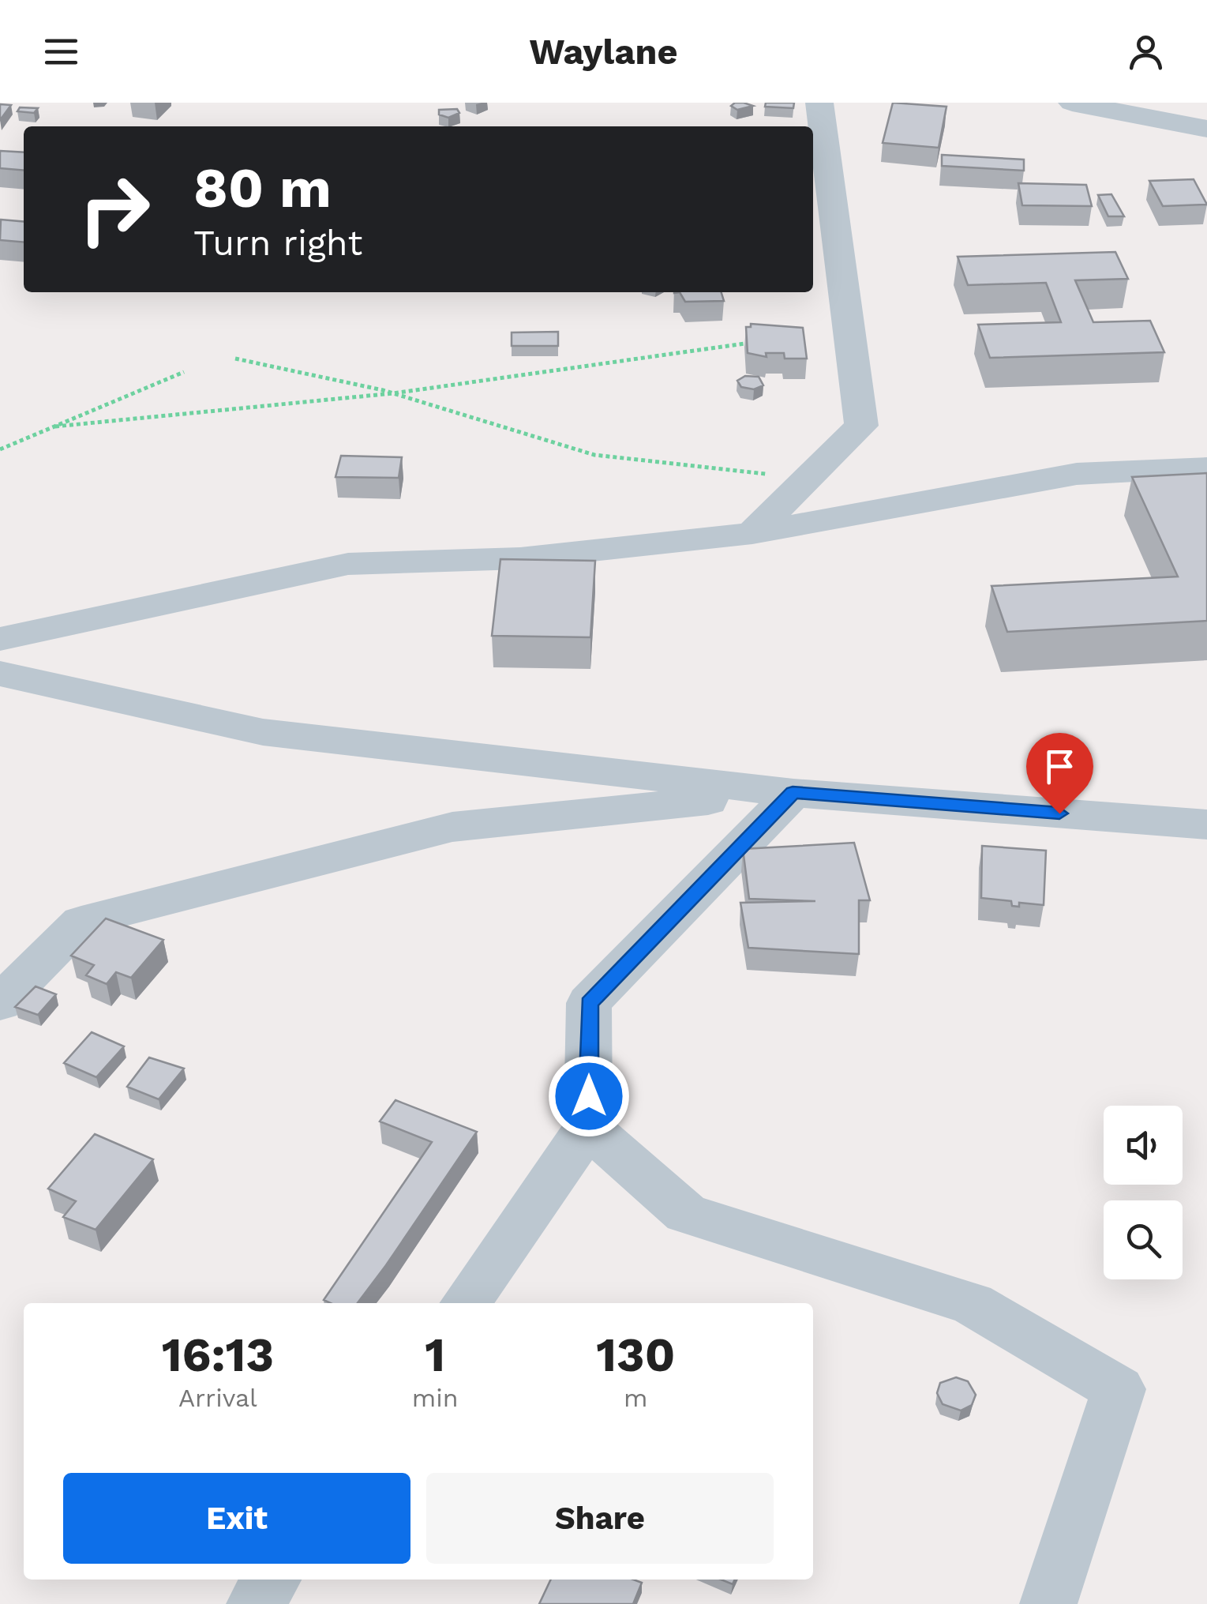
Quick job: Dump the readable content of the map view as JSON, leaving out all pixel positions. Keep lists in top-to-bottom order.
{
  "page": {
    "header": "Waylane",
    "turn": ["80 m", "Turn right"],
    "eta": [
      "16:13",
      "Arrival",
      "1",
      "min",
      "130",
      "m"
    ],
    "buttons": ["Exit", "Share"]
  }
}
